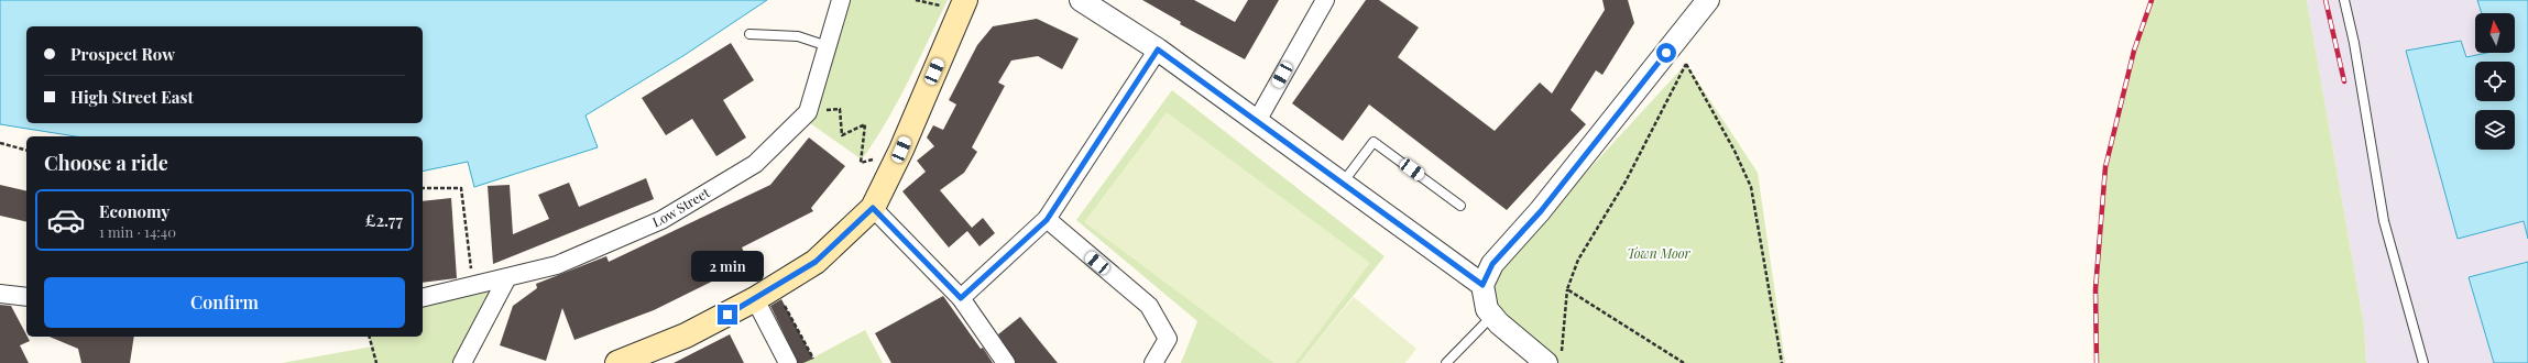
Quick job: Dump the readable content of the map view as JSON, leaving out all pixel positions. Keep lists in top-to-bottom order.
{
  "streets": {
    "street": ["Low Street"]
  },
  "parks": ["Town Moor"],
  "north": "top",
  "page": {
    "banner": ["Prospect Row", "High Street East"],
    "heading": "Choose a ride",
    "list": [
      {
        "name": "Economy",
        "note": "1 min · 14:40",
        "value": "£2.77"
      }
    ],
    "bubble": "2 min",
    "buttons": "Confirm"
  }
}
